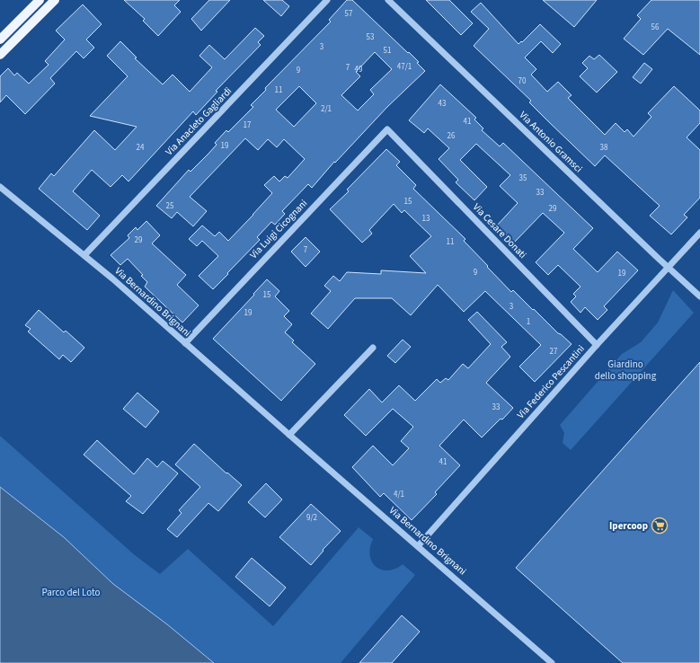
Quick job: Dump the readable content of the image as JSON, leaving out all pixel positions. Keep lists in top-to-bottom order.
{
  "streets": {
    "street": [
      "Via Anacleto Gagliardi",
      "Via Antonio Gramsci",
      "Via Luigi Cicognani",
      "Via Cesare Donati",
      "Via Bernardino Brignani",
      "Via Federico Pescantini"
    ]
  },
  "crossings": [
    ["Via Anacleto Gagliardi", "Via Bernardino Brignani"],
    ["Via Antonio Gramsci", "Via Federico Pescantini"],
    ["Via Luigi Cicognani", "Via Cesare Donati"],
    ["Via Luigi Cicognani", "Via Bernardino Brignani"],
    ["Via Cesare Donati", "Via Federico Pescantini"],
    ["Via Bernardino Brignani", "Via Federico Pescantini"]
  ],
  "parks": ["Giardino dello shopping", "Parco del Loto"],
  "places": {
    "supermarket": ["Ipercoop"]
  },
  "house_numbers": [
    "57",
    "56",
    "53",
    "3",
    "51",
    "47/1",
    "7",
    "49",
    "9",
    "70",
    "11",
    "43",
    "2/1",
    "41",
    "17",
    "26",
    "19",
    "24",
    "38",
    "35",
    "33",
    "15",
    "25",
    "29",
    "13",
    "29",
    "11",
    "7",
    "9",
    "19",
    "15",
    "3",
    "19",
    "1",
    "27",
    "33",
    "41",
    "4/1",
    "9/2"
  ]
}
